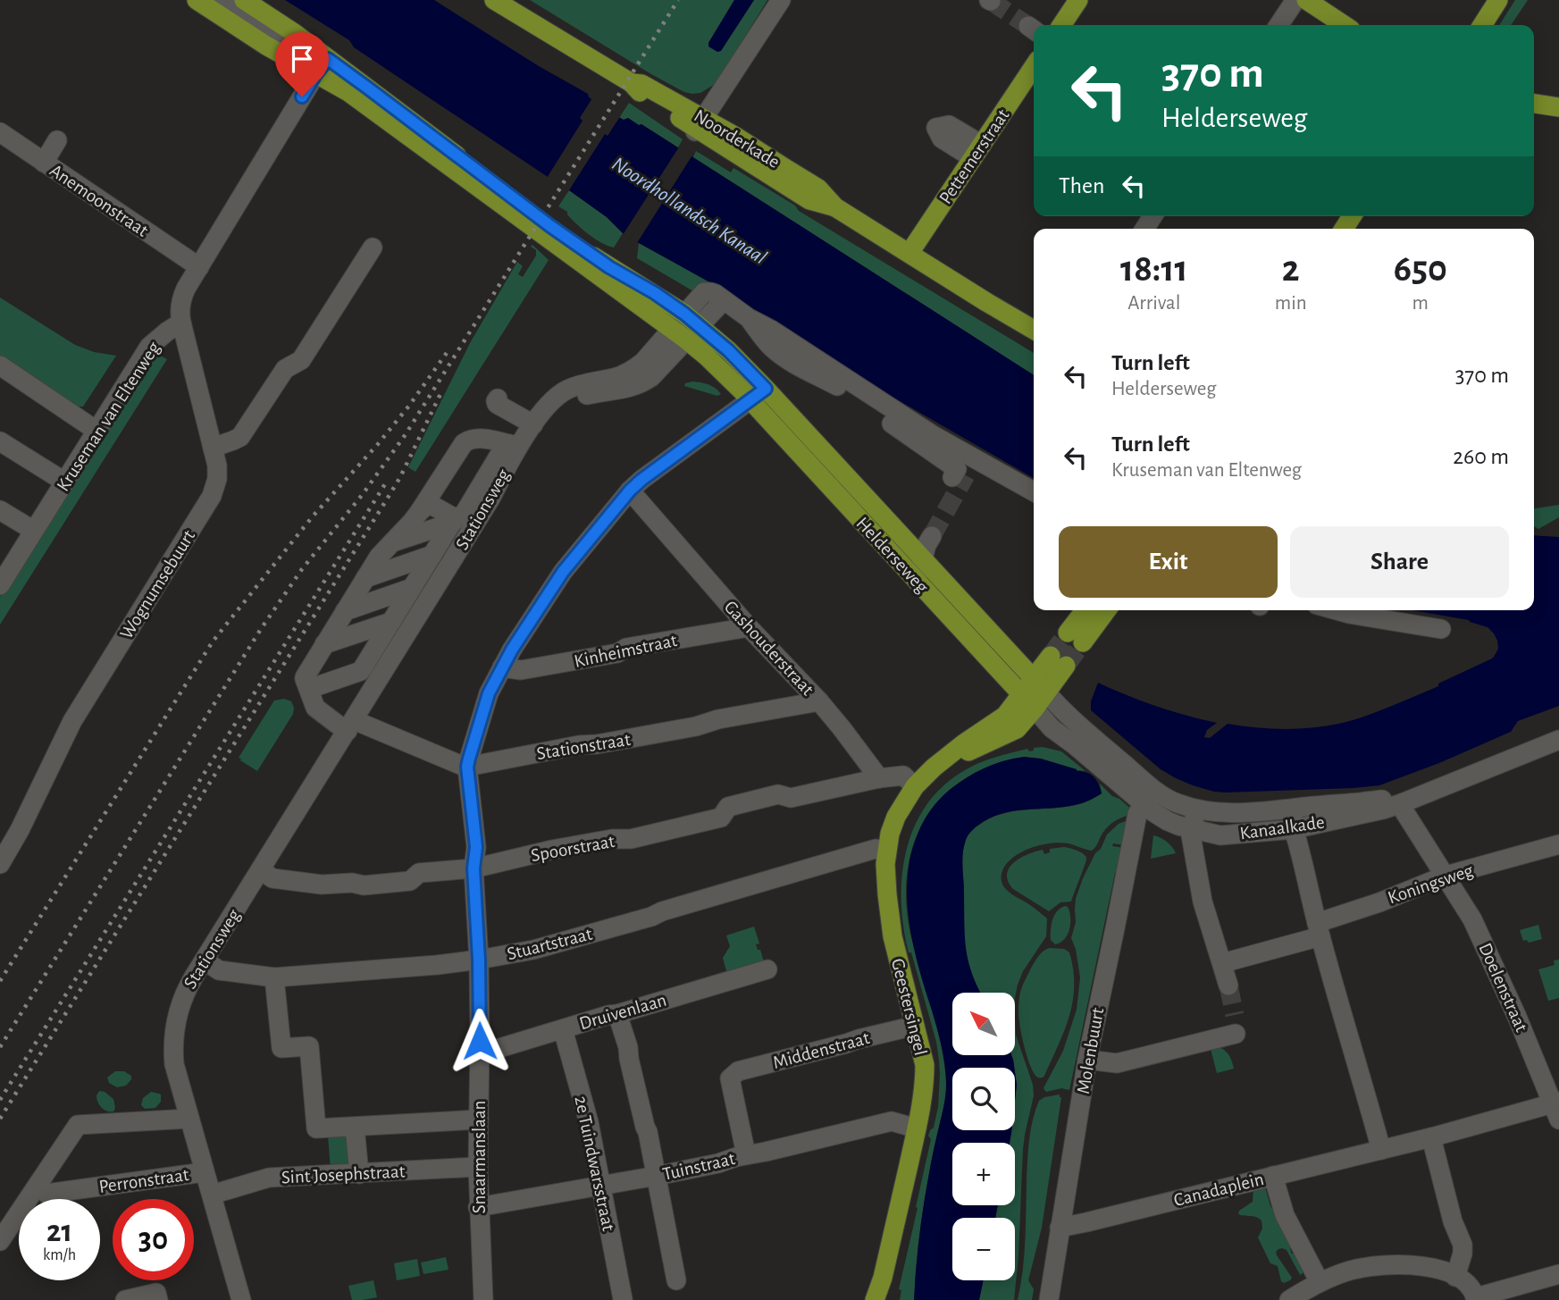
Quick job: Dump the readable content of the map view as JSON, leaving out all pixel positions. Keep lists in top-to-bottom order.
{
  "streets": {
    "main road": [
      "Noorderkade",
      "Pettemerstraat",
      "Helderseweg",
      "Geestersingel"
    ],
    "street": [
      "Anemoonstraat",
      "Kruseman van Eltenweg",
      "Stationsweg",
      "Wognumsebuurt",
      "Gashouderstraat",
      "Kinheimstraat",
      "Stationstraat",
      "Kanaalkade",
      "Spoorstraat",
      "Koningsweg",
      "Stuartstraat",
      "Doelenstraat",
      "Druivenlaan",
      "Middenstraat",
      "Molenbuurt",
      "Snaarmanslaan",
      "2e Tuindwarsstraat",
      "Tuinstraat",
      "Sint Josephstraat",
      "Perronstraat",
      "Canadaplein"
    ]
  },
  "crossings": [
    ["Noorderkade", "Pettemerstraat"],
    ["Kruseman van Eltenweg", "Wognumsebuurt"],
    ["Stationsweg", "Helderseweg"],
    ["Stationsweg", "Spoorstraat"],
    ["Stationsweg", "Stuartstraat"],
    ["Stationsweg", "Sint Josephstraat"],
    ["Stationsweg", "Perronstraat"],
    ["Helderseweg", "Kanaalkade"],
    ["Helderseweg", "Geestersingel"],
    ["Helderseweg", "Snaarmanslaan"],
    ["Gashouderstraat", "Kinheimstraat"],
    ["Gashouderstraat", "Stationstraat"],
    ["Gashouderstraat", "Spoorstraat"],
    ["Gashouderstraat", "Snaarmanslaan"],
    ["Kinheimstraat", "Snaarmanslaan"],
    ["Stationstraat", "Snaarmanslaan"],
    ["Kanaalkade", "Doelenstraat"],
    ["Kanaalkade", "Geestersingel"],
    ["Kanaalkade", "Molenbuurt"],
    ["Spoorstraat", "Snaarmanslaan"],
    ["Koningsweg", "Doelenstraat"],
    ["Stuartstraat", "Geestersingel"],
    ["Stuartstraat", "Snaarmanslaan"],
    ["Geestersingel", "Middenstraat"],
    ["Geestersingel", "Tuinstraat"],
    ["Druivenlaan", "Snaarmanslaan"],
    ["Druivenlaan", "2e Tuindwarsstraat"],
    ["Middenstraat", "Tuinstraat"],
    ["Molenbuurt", "Canadaplein"],
    ["Snaarmanslaan", "Tuinstraat"],
    ["Snaarmanslaan", "Sint Josephstraat"],
    ["2e Tuindwarsstraat", "Tuinstraat"]
  ],
  "water": ["Noordhollandsch Kanaal"],
  "north": "top left",
  "page": {
    "turn": ["370 m", "Helderseweg"],
    "then": "Then",
    "eta": [
      "18:11",
      "Arrival",
      "2",
      "min",
      "650",
      "m"
    ],
    "list": [
      {
        "name": "Turn left",
        "note": "Helderseweg",
        "value": "370 m"
      },
      {
        "name": "Turn left",
        "note": "Kruseman van Eltenweg",
        "value": "260 m"
      }
    ],
    "buttons": ["Exit", "Share"],
    "map_buttons": ["+", "−"],
    "speed": "21 km/h",
    "limit": "30"
  }
}
